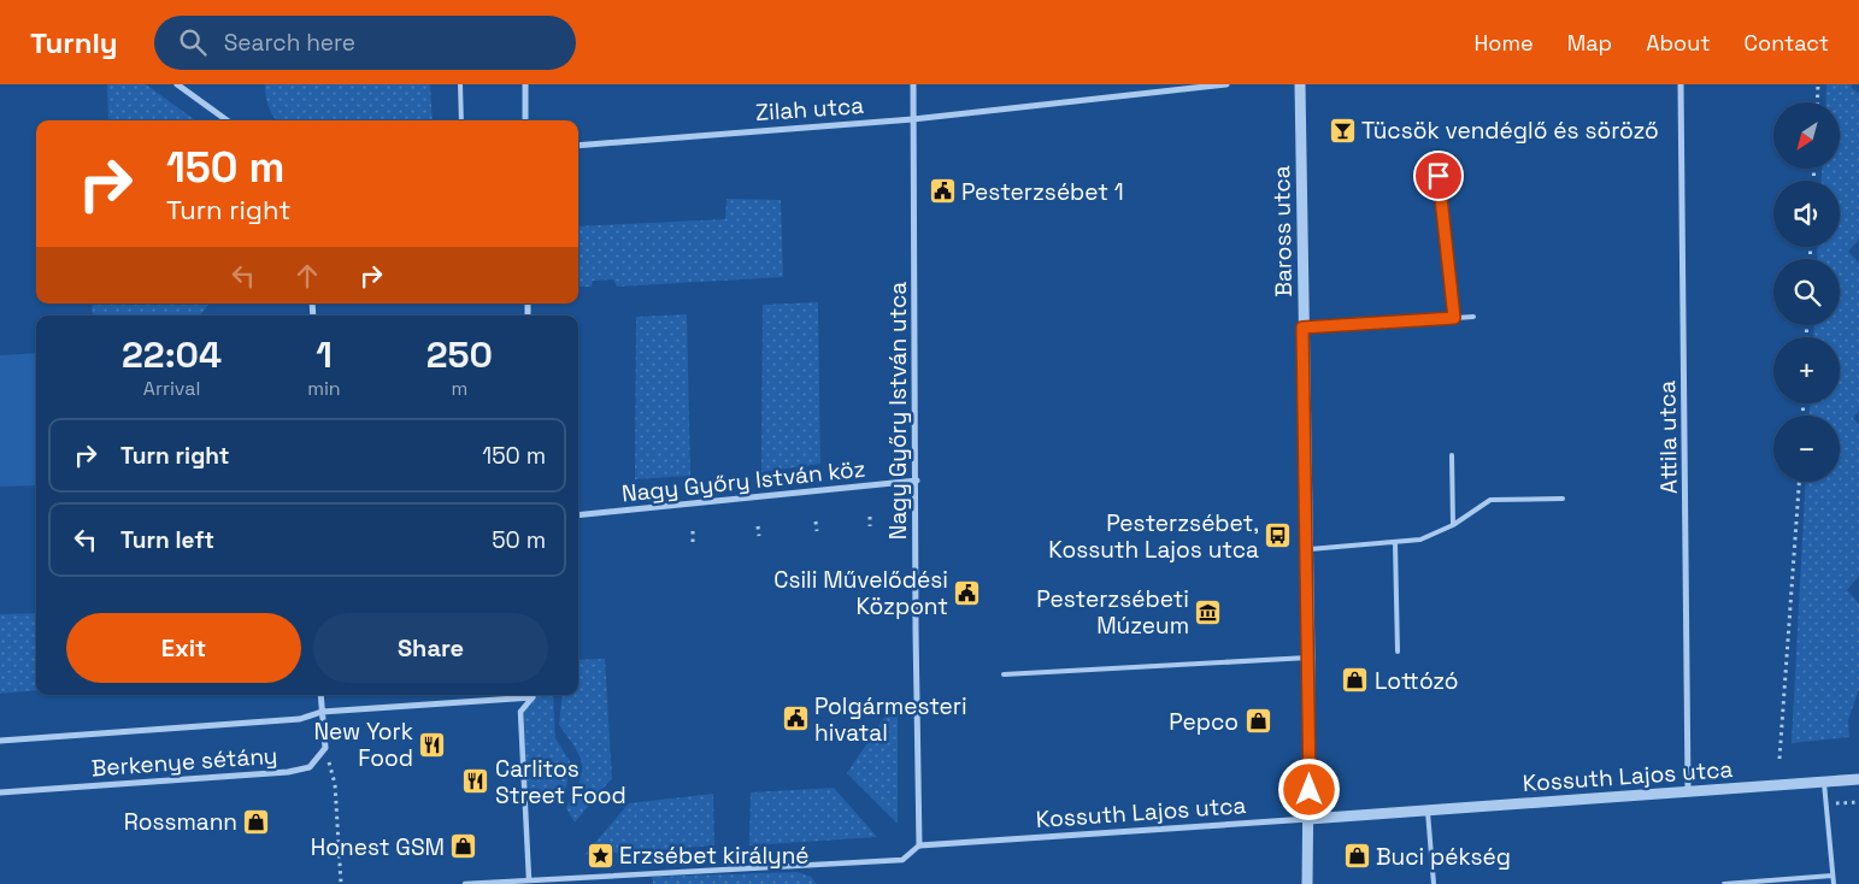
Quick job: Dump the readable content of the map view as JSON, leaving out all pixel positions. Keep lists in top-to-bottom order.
{
  "streets": {
    "street": [
      "Zilah utca",
      "Baross utca",
      "Nagy Győry István utca",
      "Attila utca",
      "Nagy Győry István köz",
      "Berkenye sétány",
      "Kossuth Lajos utca"
    ]
  },
  "crossings": [
    ["Zilah utca", "Nagy Győry István utca"],
    ["Baross utca", "Kossuth Lajos utca"],
    ["Nagy Győry István utca", "Nagy Győry István köz"],
    ["Nagy Győry István utca", "Kossuth Lajos utca"],
    ["Attila utca", "Kossuth Lajos utca"]
  ],
  "places": {
    "bar": ["Tücsök vendéglő és söröző"],
    "public building": ["Pesterzsébet 1", "Csili Művelődési Központ", "Polgármesteri hivatal"],
    "bus stop": ["Pesterzsébet, Kossuth Lajos utca"],
    "museum": ["Pesterzsébeti Múzeum"],
    "shop": [
      "Lottózó",
      "Pepco",
      "Rossmann",
      "Honest GSM",
      "Buci pékség"
    ],
    "restaurant": ["New York Food", "Carlitos Street Food"],
    "place": ["Erzsébet királyné"]
  },
  "north": "bottom left",
  "page": {
    "header": "Turnly",
    "search": "Search here",
    "nav": [
      "Home",
      "Map",
      "About",
      "Contact"
    ],
    "map_buttons": ["+", "−"],
    "turn": ["150 m", "Turn right"],
    "eta": [
      "22:04",
      "Arrival",
      "1",
      "min",
      "250",
      "m"
    ],
    "list": [
      {
        "name": "Turn right",
        "value": "150 m"
      },
      {
        "name": "Turn left",
        "value": "50 m"
      }
    ],
    "buttons": ["Exit", "Share"]
  }
}
